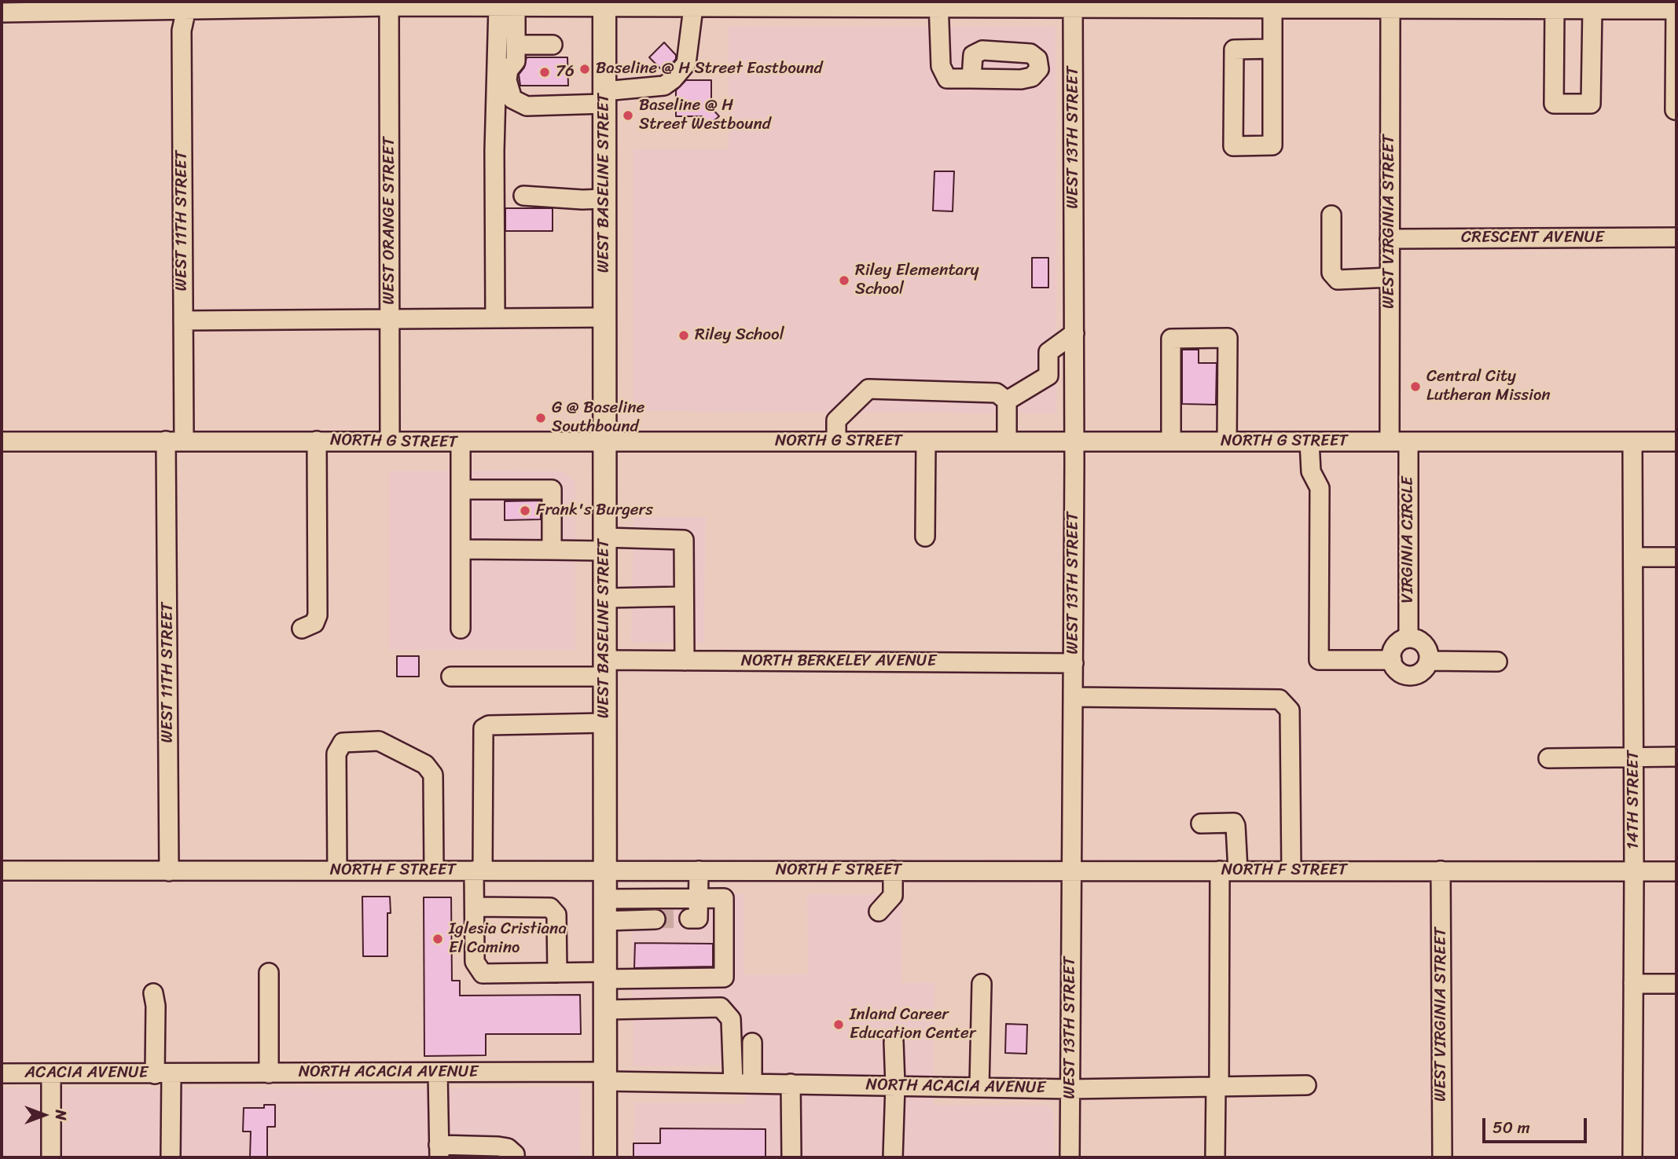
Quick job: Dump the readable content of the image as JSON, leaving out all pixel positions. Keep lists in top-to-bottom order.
{
  "streets": {
    "main road": ["WEST BASELINE STREET"],
    "street": [
      "WEST 13TH STREET",
      "WEST 11TH STREET",
      "WEST ORANGE STREET",
      "WEST VIRGINIA STREET",
      "CRESCENT AVENUE",
      "NORTH G STREET",
      "VIRGINIA CIRCLE",
      "NORTH BERKELEY AVENUE",
      "14TH STREET",
      "NORTH F STREET",
      "NORTH ACACIA AVENUE",
      "ACACIA AVENUE"
    ]
  },
  "crossings": [
    ["WEST 13TH STREET", "NORTH G STREET"],
    ["WEST 13TH STREET", "NORTH BERKELEY AVENUE"],
    ["WEST 13TH STREET", "NORTH F STREET"],
    ["WEST 13TH STREET", "NORTH ACACIA AVENUE"],
    ["WEST BASELINE STREET", "NORTH G STREET"],
    ["WEST BASELINE STREET", "NORTH BERKELEY AVENUE"],
    ["WEST BASELINE STREET", "NORTH F STREET"],
    ["WEST BASELINE STREET", "NORTH ACACIA AVENUE"],
    ["WEST 11TH STREET", "NORTH G STREET"],
    ["WEST 11TH STREET", "NORTH F STREET"],
    ["WEST ORANGE STREET", "NORTH G STREET"],
    ["WEST VIRGINIA STREET", "CRESCENT AVENUE"],
    ["WEST VIRGINIA STREET", "NORTH G STREET"],
    ["WEST VIRGINIA STREET", "NORTH F STREET"],
    ["NORTH G STREET", "VIRGINIA CIRCLE"],
    ["NORTH G STREET", "14TH STREET"],
    ["14TH STREET", "NORTH F STREET"],
    ["NORTH ACACIA AVENUE", "ACACIA AVENUE"]
  ],
  "places": [
    "Baseline @ H Street Eastbound",
    "76",
    "Baseline @ H Street Westbound",
    "Riley Elementary School",
    "Riley School",
    "Central City Lutheran Mission",
    "G @ Baseline Southbound",
    "Frank's Burgers",
    "Iglesia Cristiana El Camino",
    "Inland Career Education Center"
  ],
  "scale_bar": "50 m",
  "north": "right"
}
